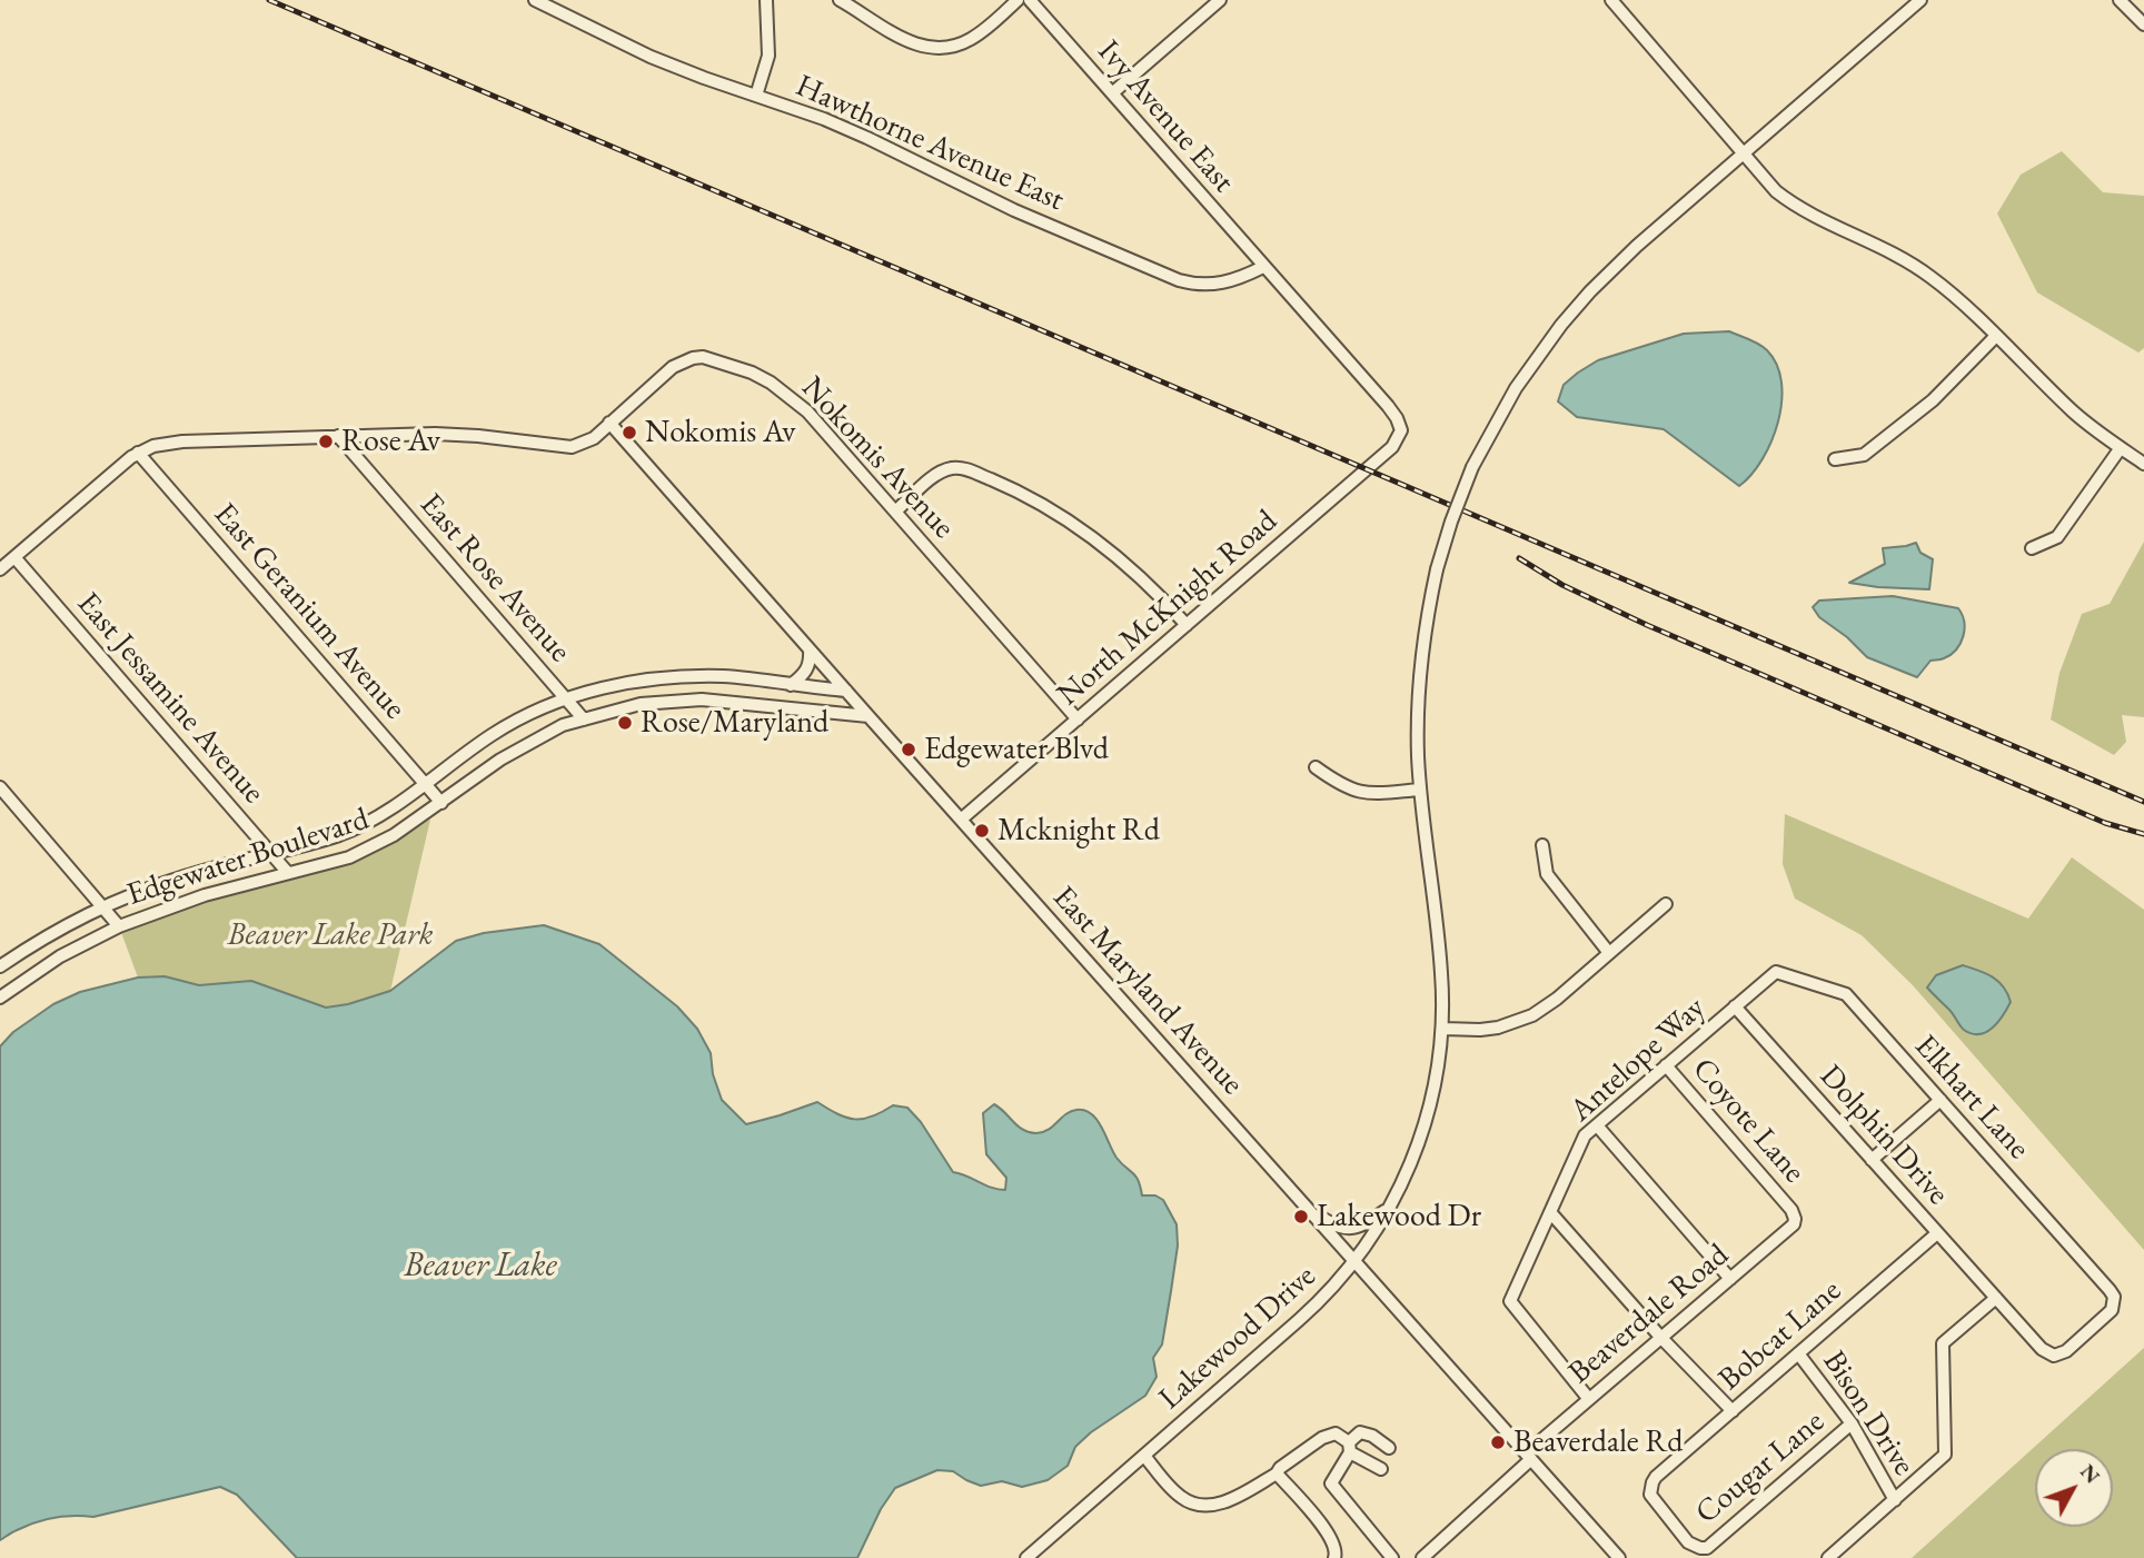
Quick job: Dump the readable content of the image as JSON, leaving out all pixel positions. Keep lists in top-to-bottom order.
{
  "streets": {
    "street": [
      "Ivy Avenue East",
      "Hawthorne Avenue East",
      "Nokomis Avenue",
      "East Rose Avenue",
      "North McKnight Road",
      "East Geranium Avenue",
      "East Jessamine Avenue",
      "Edgewater Boulevard",
      "East Maryland Avenue",
      "Antelope Way",
      "Elkhart Lane",
      "Coyote Lane",
      "Dolphin Drive",
      "Beaverdale Road",
      "Bobcat Lane",
      "Lakewood Drive",
      "Bison Drive",
      "Cougar Lane"
    ]
  },
  "crossings": [
    ["Ivy Avenue East", "Hawthorne Avenue East"],
    ["Ivy Avenue East", "North McKnight Road"],
    ["Nokomis Avenue", "East Rose Avenue"],
    ["Nokomis Avenue", "North McKnight Road"],
    ["Nokomis Avenue", "East Geranium Avenue"],
    ["Nokomis Avenue", "East Jessamine Avenue"],
    ["Nokomis Avenue", "East Maryland Avenue"],
    ["East Rose Avenue", "Edgewater Boulevard"],
    ["North McKnight Road", "East Maryland Avenue"],
    ["East Geranium Avenue", "Edgewater Boulevard"],
    ["East Jessamine Avenue", "Edgewater Boulevard"],
    ["Edgewater Boulevard", "East Maryland Avenue"],
    ["East Maryland Avenue", "Beaverdale Road"],
    ["East Maryland Avenue", "Lakewood Drive"],
    ["Antelope Way", "Elkhart Lane"],
    ["Antelope Way", "Coyote Lane"],
    ["Antelope Way", "Dolphin Drive"],
    ["Antelope Way", "Beaverdale Road"],
    ["Elkhart Lane", "Dolphin Drive"],
    ["Coyote Lane", "Beaverdale Road"],
    ["Dolphin Drive", "Bobcat Lane"],
    ["Bobcat Lane", "Bison Drive"],
    ["Bobcat Lane", "Cougar Lane"],
    ["Bison Drive", "Cougar Lane"]
  ],
  "water": ["Beaver Lake"],
  "parks": ["Beaver Lake Park"],
  "places": [
    "Nokomis Av",
    "Rose Av",
    "Rose/Maryland",
    "Edgewater Blvd",
    "Mcknight Rd",
    "Lakewood Dr",
    "Beaverdale Rd"
  ],
  "north": "top right"
}
